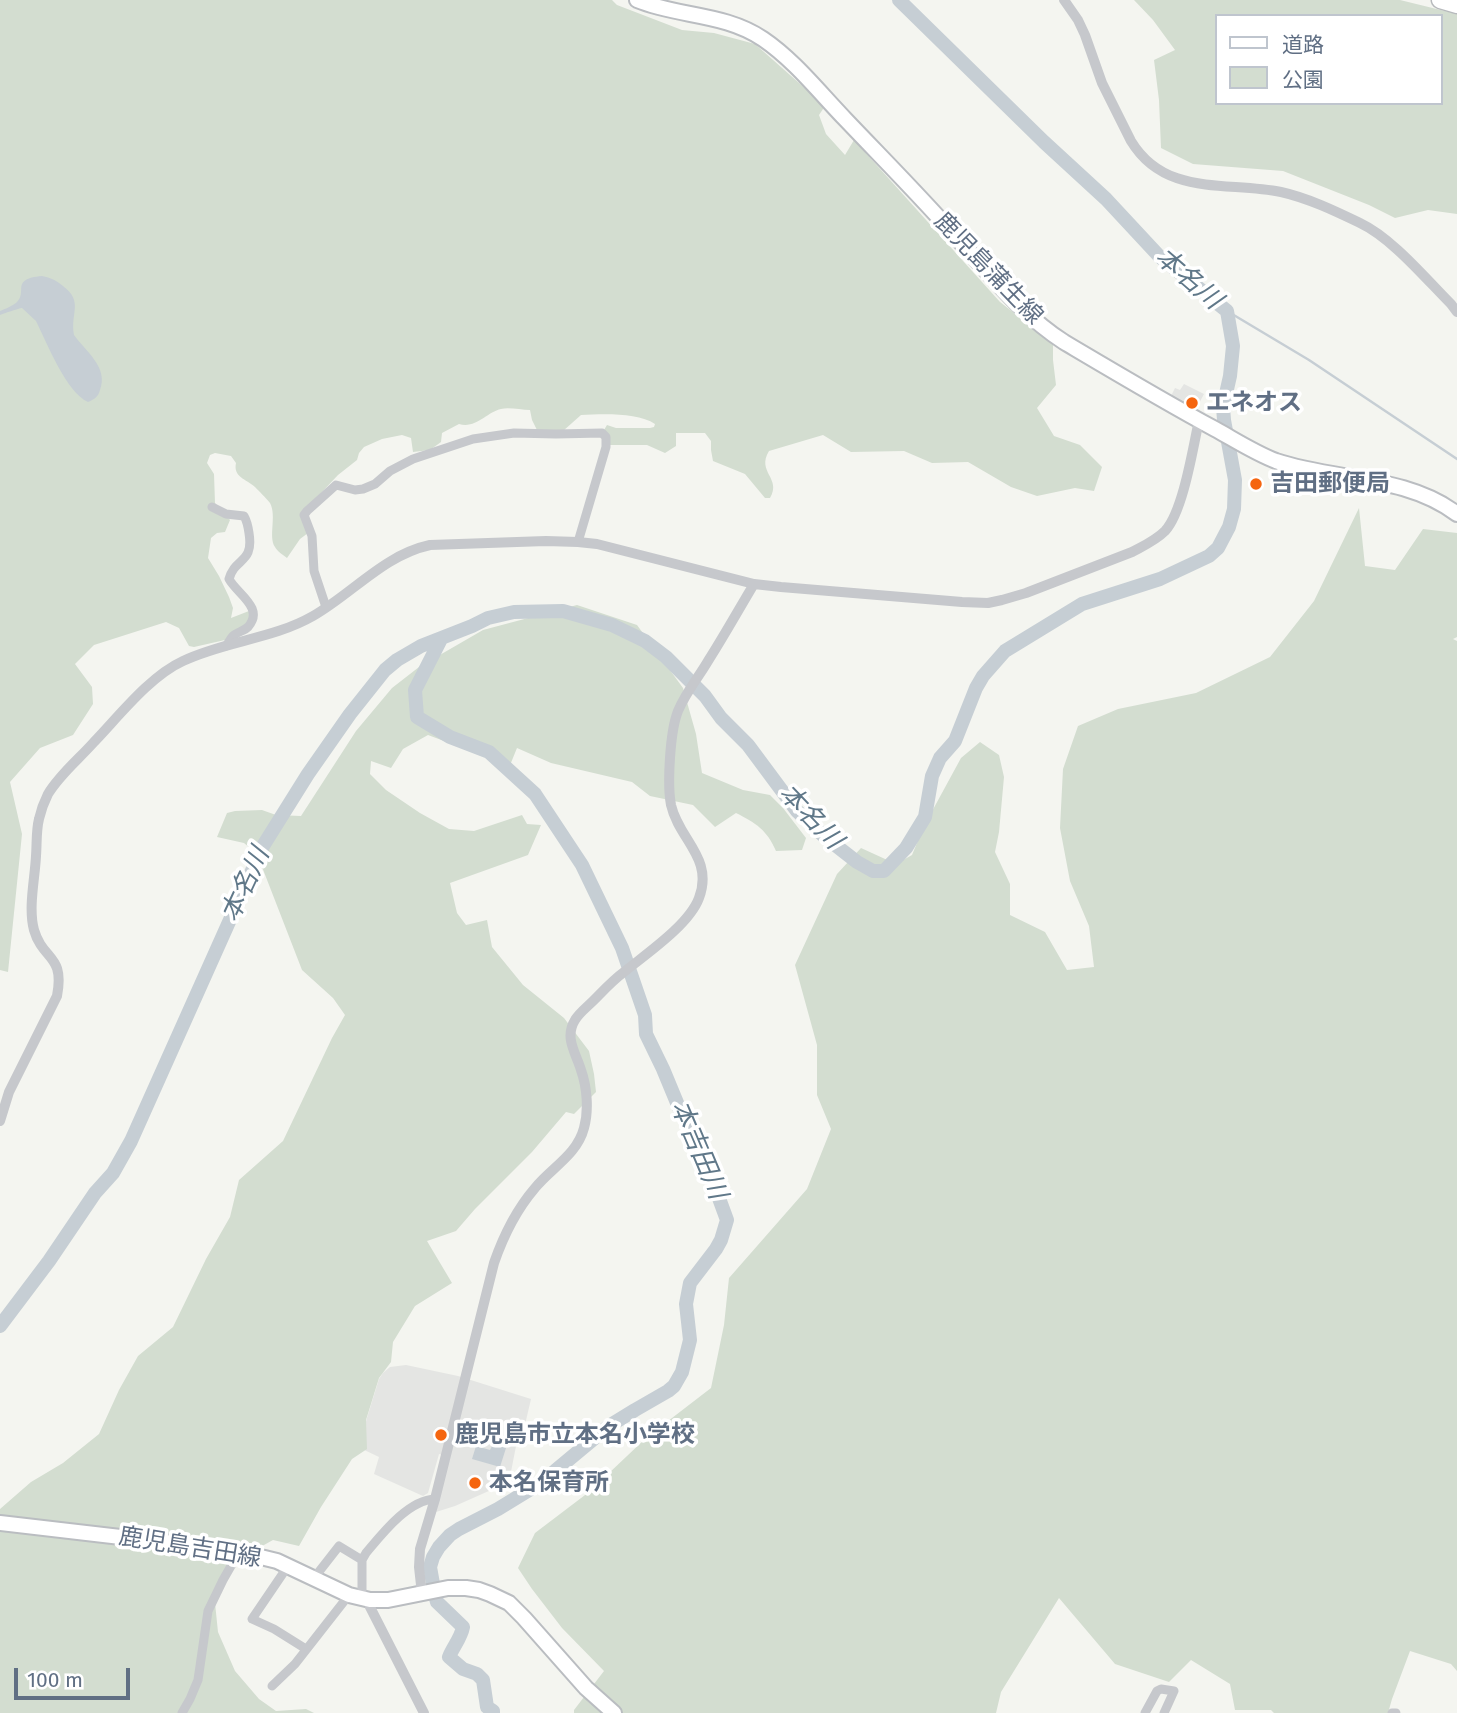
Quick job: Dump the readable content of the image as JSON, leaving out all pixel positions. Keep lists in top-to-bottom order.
{
  "streets": {
    "main road": ["鹿児島蒲生線", "鹿児島吉田線"]
  },
  "water": ["本名川", "本吉田川"],
  "places": [
    "エネオス",
    "吉田郵便局",
    "鹿児島市立本名小学校",
    "本名保育所"
  ],
  "legend": ["道路", "公園"],
  "scale_bar": "100 m"
}
